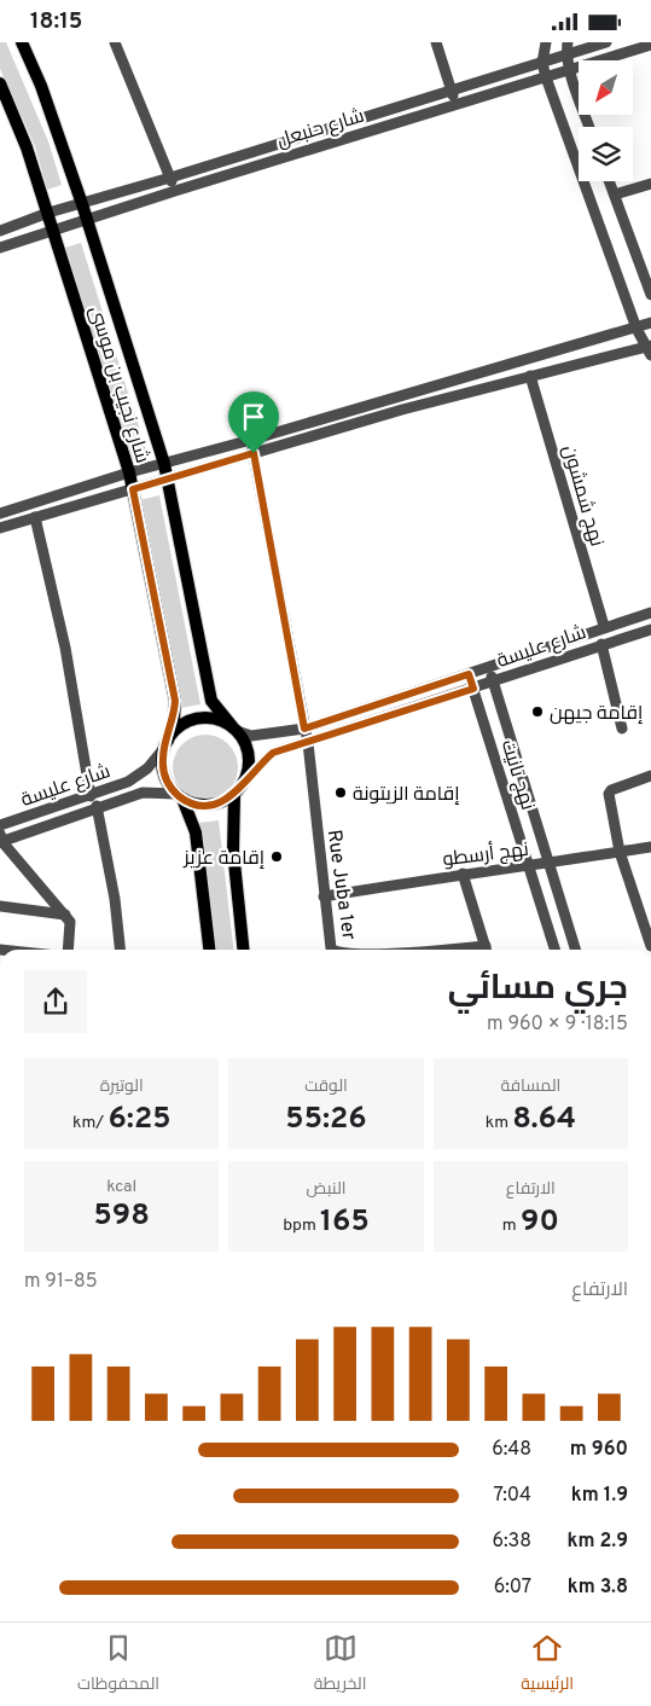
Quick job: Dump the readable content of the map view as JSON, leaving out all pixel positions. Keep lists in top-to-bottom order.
{
  "streets": {
    "main road": ["شارع نجيب بن موسى"],
    "street": [
      "شارع حنبعل",
      "نهج شمشون",
      "شارع عليسة",
      "نهج تانيت",
      "نهج أرسطو",
      "Rue Juba 1er"
    ]
  },
  "crossings": [
    ["شارع حنبعل", "شارع نجيب بن موسى"],
    ["شارع نجيب بن موسى", "شارع عليسة"],
    ["نهج شمشون", "شارع عليسة"],
    ["شارع عليسة", "نهج تانيت"],
    ["شارع عليسة", "Rue Juba 1er"],
    ["نهج تانيت", "نهج أرسطو"],
    ["نهج أرسطو", "Rue Juba 1er"]
  ],
  "places": ["إقامة جيهن", "إقامة الزيتونة", "إقامة عزيز"],
  "north": "bottom left",
  "page": {
    "status": "18:15",
    "heading": ["جري مسائي", "18:15 · 9 × 960 m"],
    "stats": [
      ["المسافة", "8.64 km"],
      ["الوقت", "55:26"],
      ["الوتيرة", "6:25 /km"],
      ["الارتفاع", "90 m"],
      ["النبض", "165 bpm"],
      ["kcal", "598"]
    ],
    "chart": ["الارتفاع", "85–91 m"],
    "list": [
      {
        "name": "960 m",
        "note": "6:48"
      },
      {
        "name": "1.9 km",
        "note": "7:04"
      },
      {
        "name": "2.9 km",
        "note": "6:38"
      },
      {
        "name": "3.8 km",
        "note": "6:07"
      }
    ],
    "tabs": ["الرئيسية", "الخريطة", "المحفوظات"]
  }
}
